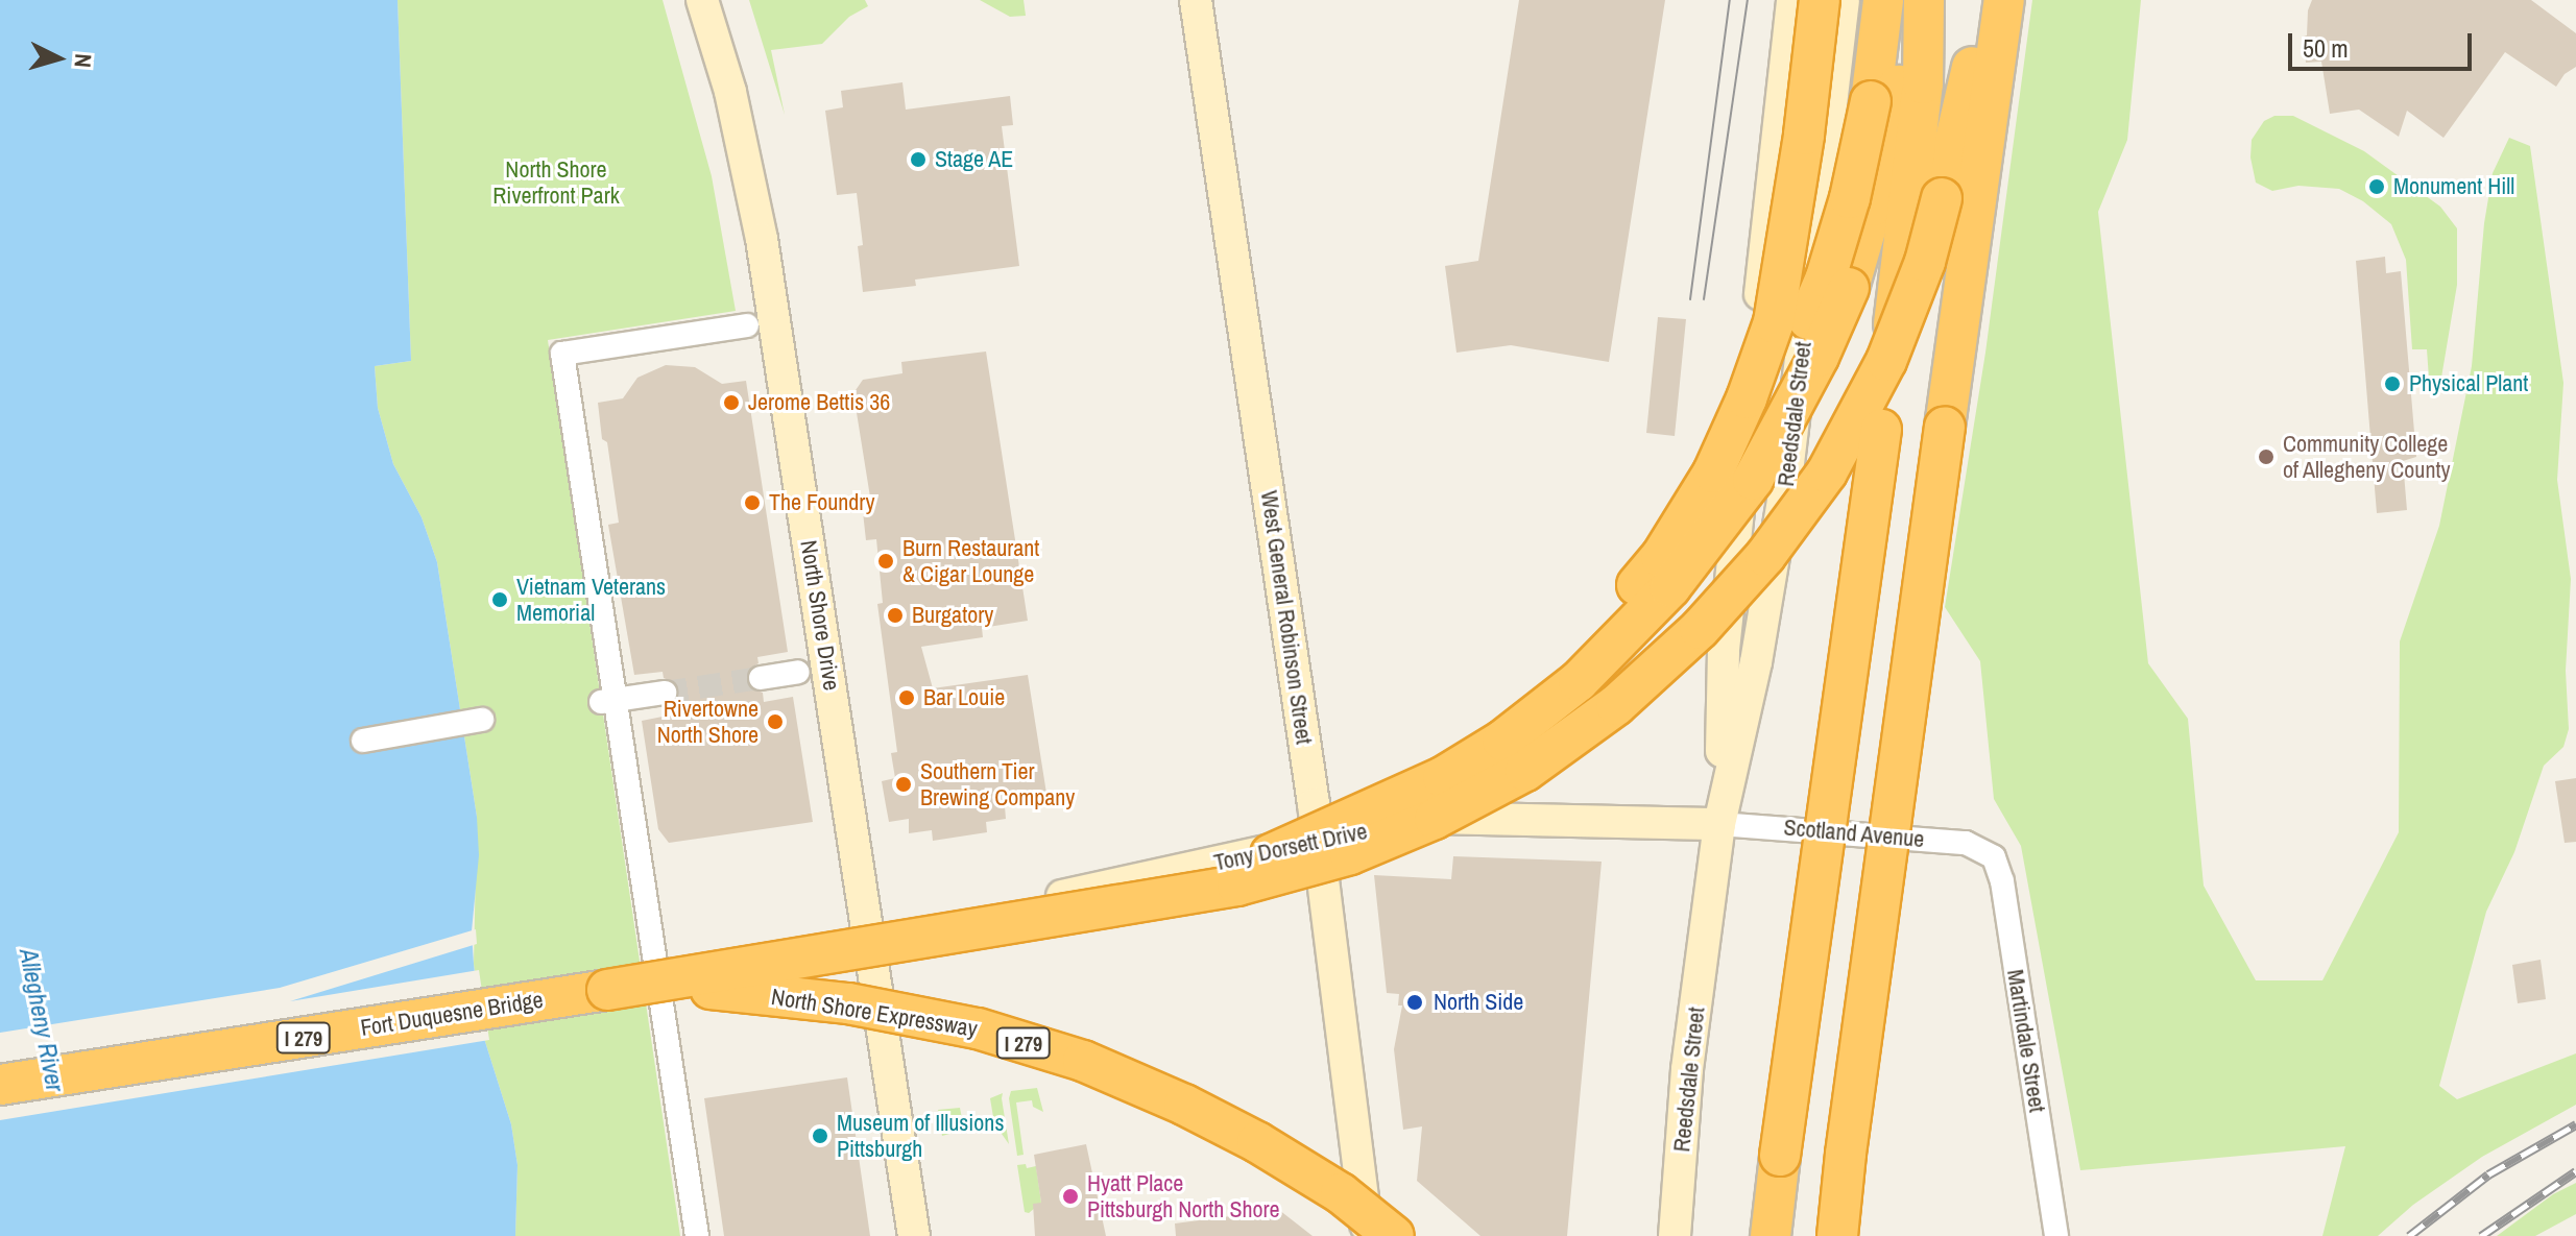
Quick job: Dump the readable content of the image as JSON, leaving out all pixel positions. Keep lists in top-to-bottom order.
{
  "streets": {
    "highway": ["North Shore Expressway", "Fort Duquesne Bridge", "I 279"],
    "main road": [
      "Reedsdale Street",
      "North Shore Drive",
      "West General Robinson Street",
      "Tony Dorsett Drive"
    ],
    "street": ["Scotland Avenue", "Martindale Street"]
  },
  "crossings": [
    ["Reedsdale Street", "Scotland Avenue"],
    ["Reedsdale Street", "Tony Dorsett Drive"],
    ["North Shore Drive", "Tony Dorsett Drive"],
    ["West General Robinson Street", "Tony Dorsett Drive"],
    ["Scotland Avenue", "Tony Dorsett Drive"],
    ["Scotland Avenue", "Martindale Street"],
    ["North Shore Expressway", "Fort Duquesne Bridge"]
  ],
  "water": ["Allegheny River"],
  "parks": ["North Shore Riverfront Park"],
  "places": [
    "Stage AE",
    "Monument Hill",
    "Physical Plant",
    "Jerome Bettis 36",
    "Community College of Allegheny County",
    "The Foundry",
    "Burn Restaurant & Cigar Lounge",
    "Vietnam Veterans Memorial",
    "Burgatory",
    "Bar Louie",
    "Rivertowne North Shore",
    "Southern Tier Brewing Company",
    "North Side",
    "Museum of Illusions Pittsburgh",
    "Hyatt Place Pittsburgh North Shore"
  ],
  "scale_bar": "50 m",
  "north": "right"
}
